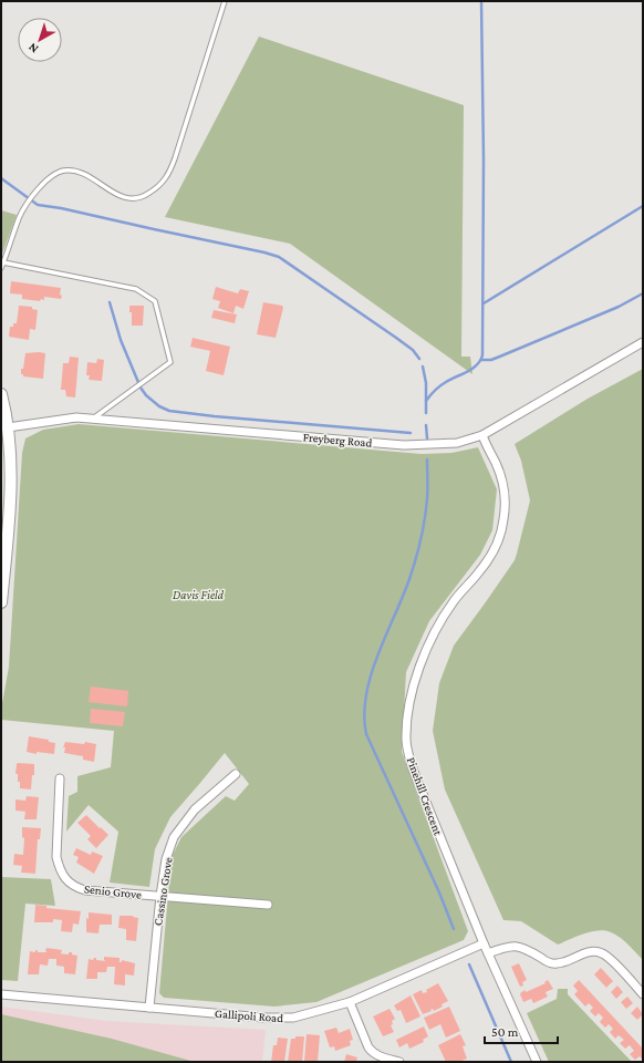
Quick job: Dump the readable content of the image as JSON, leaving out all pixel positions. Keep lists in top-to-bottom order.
{
  "streets": {
    "street": [
      "Freyberg Road",
      "Pinehill Crescent",
      "Senio Grove",
      "Cassino Grove",
      "Gallipoli Road"
    ]
  },
  "crossings": [
    ["Freyberg Road", "Pinehill Crescent"],
    ["Pinehill Crescent", "Gallipoli Road"],
    ["Senio Grove", "Cassino Grove"],
    ["Cassino Grove", "Gallipoli Road"]
  ],
  "parks": ["Davis Field"],
  "scale_bar": "50 m",
  "north": "bottom left"
}
